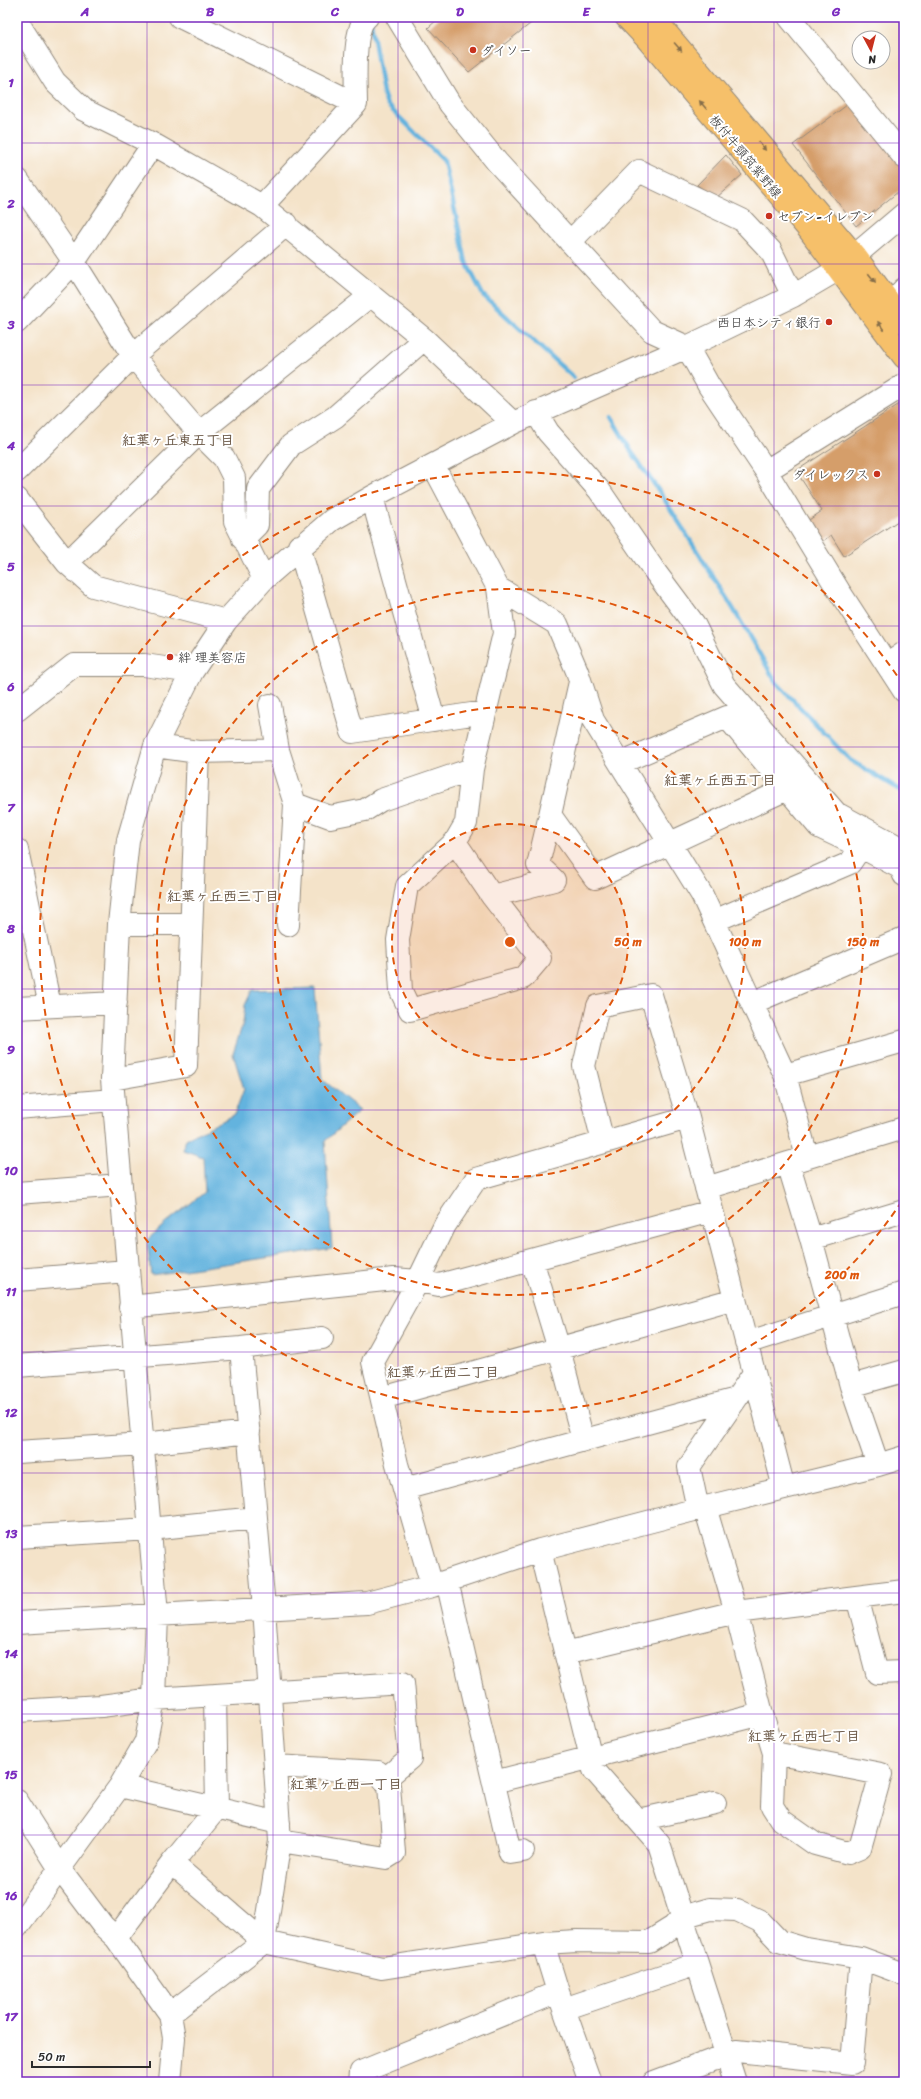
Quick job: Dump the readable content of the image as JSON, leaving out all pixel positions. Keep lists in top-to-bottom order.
{
  "streets": {
    "main road": ["板付牛頸筑紫野線"]
  },
  "districts": [
    "紅葉ヶ丘東五丁目",
    "紅葉ヶ丘西五丁目",
    "紅葉ヶ丘西三丁目",
    "紅葉ヶ丘西二丁目",
    "紅葉ヶ丘西七丁目",
    "紅葉ヶ丘西一丁目"
  ],
  "places": [
    "ダイソー",
    "セブン-イレブン",
    "西日本シティ銀行",
    "ダイレックス",
    "絆 理美容店"
  ],
  "scale_bar": "50 m",
  "north": "bottom",
  "grid": {
    "columns": [
      "A",
      "B",
      "C",
      "D",
      "E",
      "F",
      "G"
    ],
    "rows": [
      "1",
      "2",
      "3",
      "4",
      "5",
      "6",
      "7",
      "8",
      "9",
      "10",
      "11",
      "12",
      "13",
      "14",
      "15",
      "16",
      "17"
    ]
  },
  "rings": [
    "50 m",
    "100 m",
    "150 m",
    "200 m"
  ]
}
